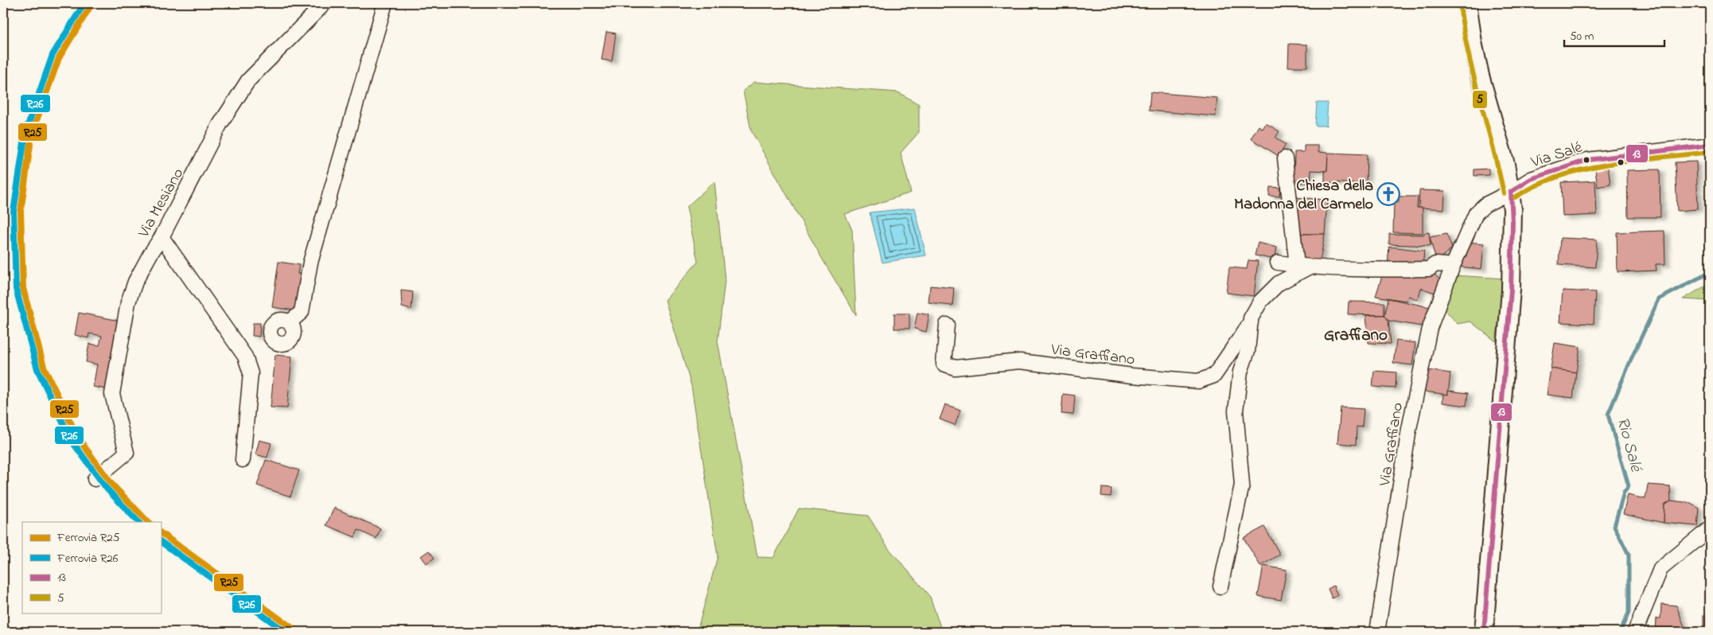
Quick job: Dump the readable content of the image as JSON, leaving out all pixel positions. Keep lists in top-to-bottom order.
{
  "streets": {
    "street": ["Via Salé", "Via Mesiano", "Via Graffiano"]
  },
  "crossings": [
    ["Via Salé", "Via Graffiano"]
  ],
  "districts": ["Graffiano"],
  "water": ["Rio Salé"],
  "places": {
    "church": ["Chiesa della Madonna del Carmelo"]
  },
  "lines": [
    "rail line R25",
    "rail line R26",
    "transit line 5",
    "transit line 13"
  ],
  "legend": [
    "Ferrovia R25",
    "Ferrovia R26",
    "13",
    "5"
  ],
  "scale_bar": "50 m"
}
